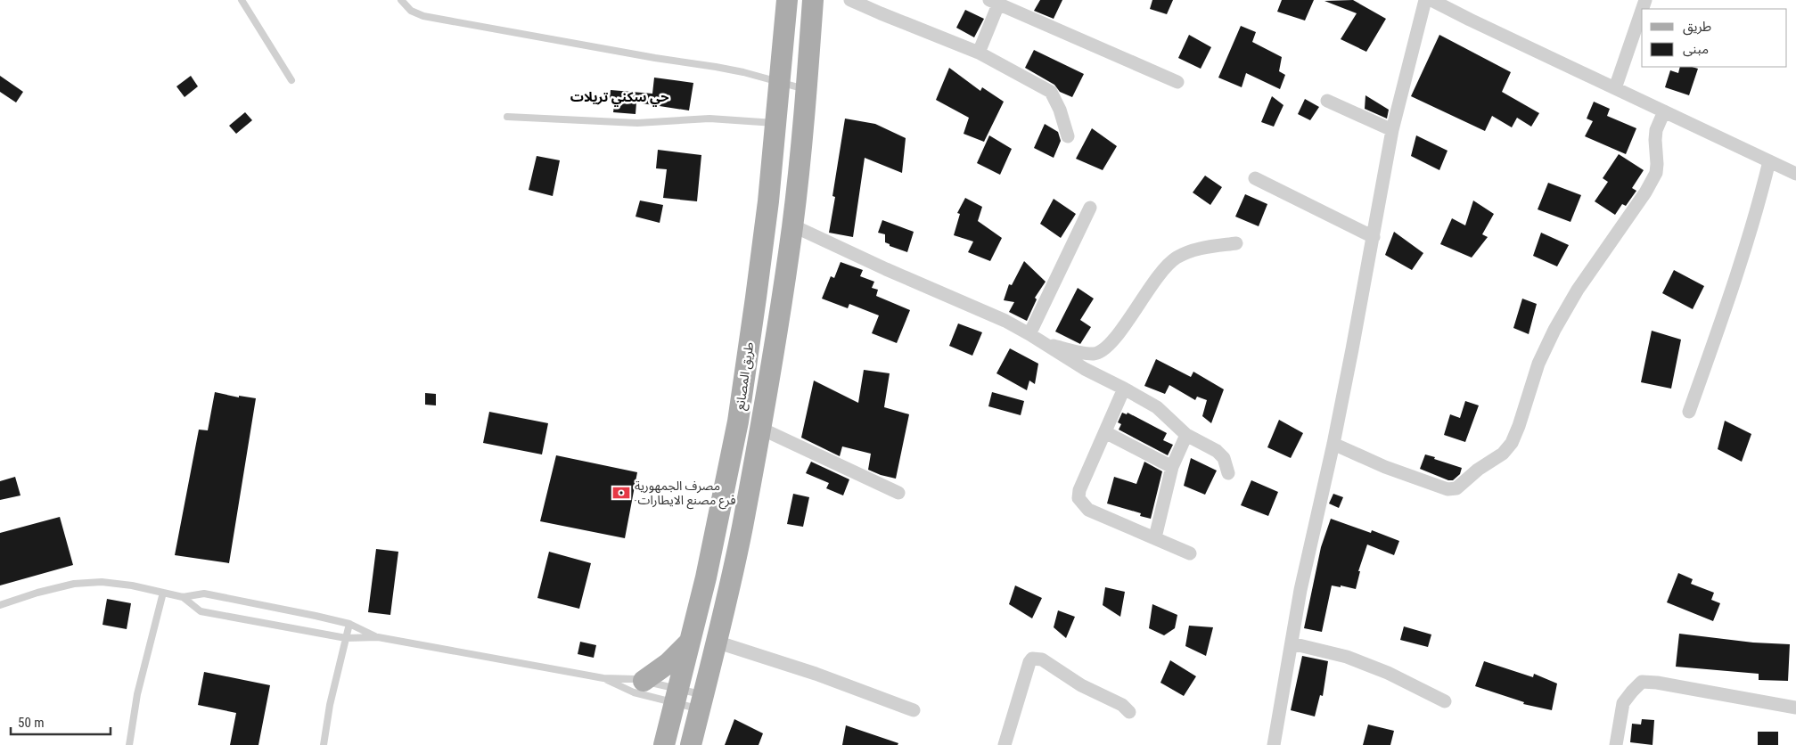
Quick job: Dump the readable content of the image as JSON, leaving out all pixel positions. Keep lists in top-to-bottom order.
{
  "streets": {
    "main road": ["طريق المصانع"]
  },
  "districts": ["حي سكني تريلات"],
  "places": {
    "bank": ["مصرف الجمهورية -فرع مصنع الايطارات"]
  },
  "legend": ["طريق", "مبنى"],
  "scale_bar": "50 m"
}
